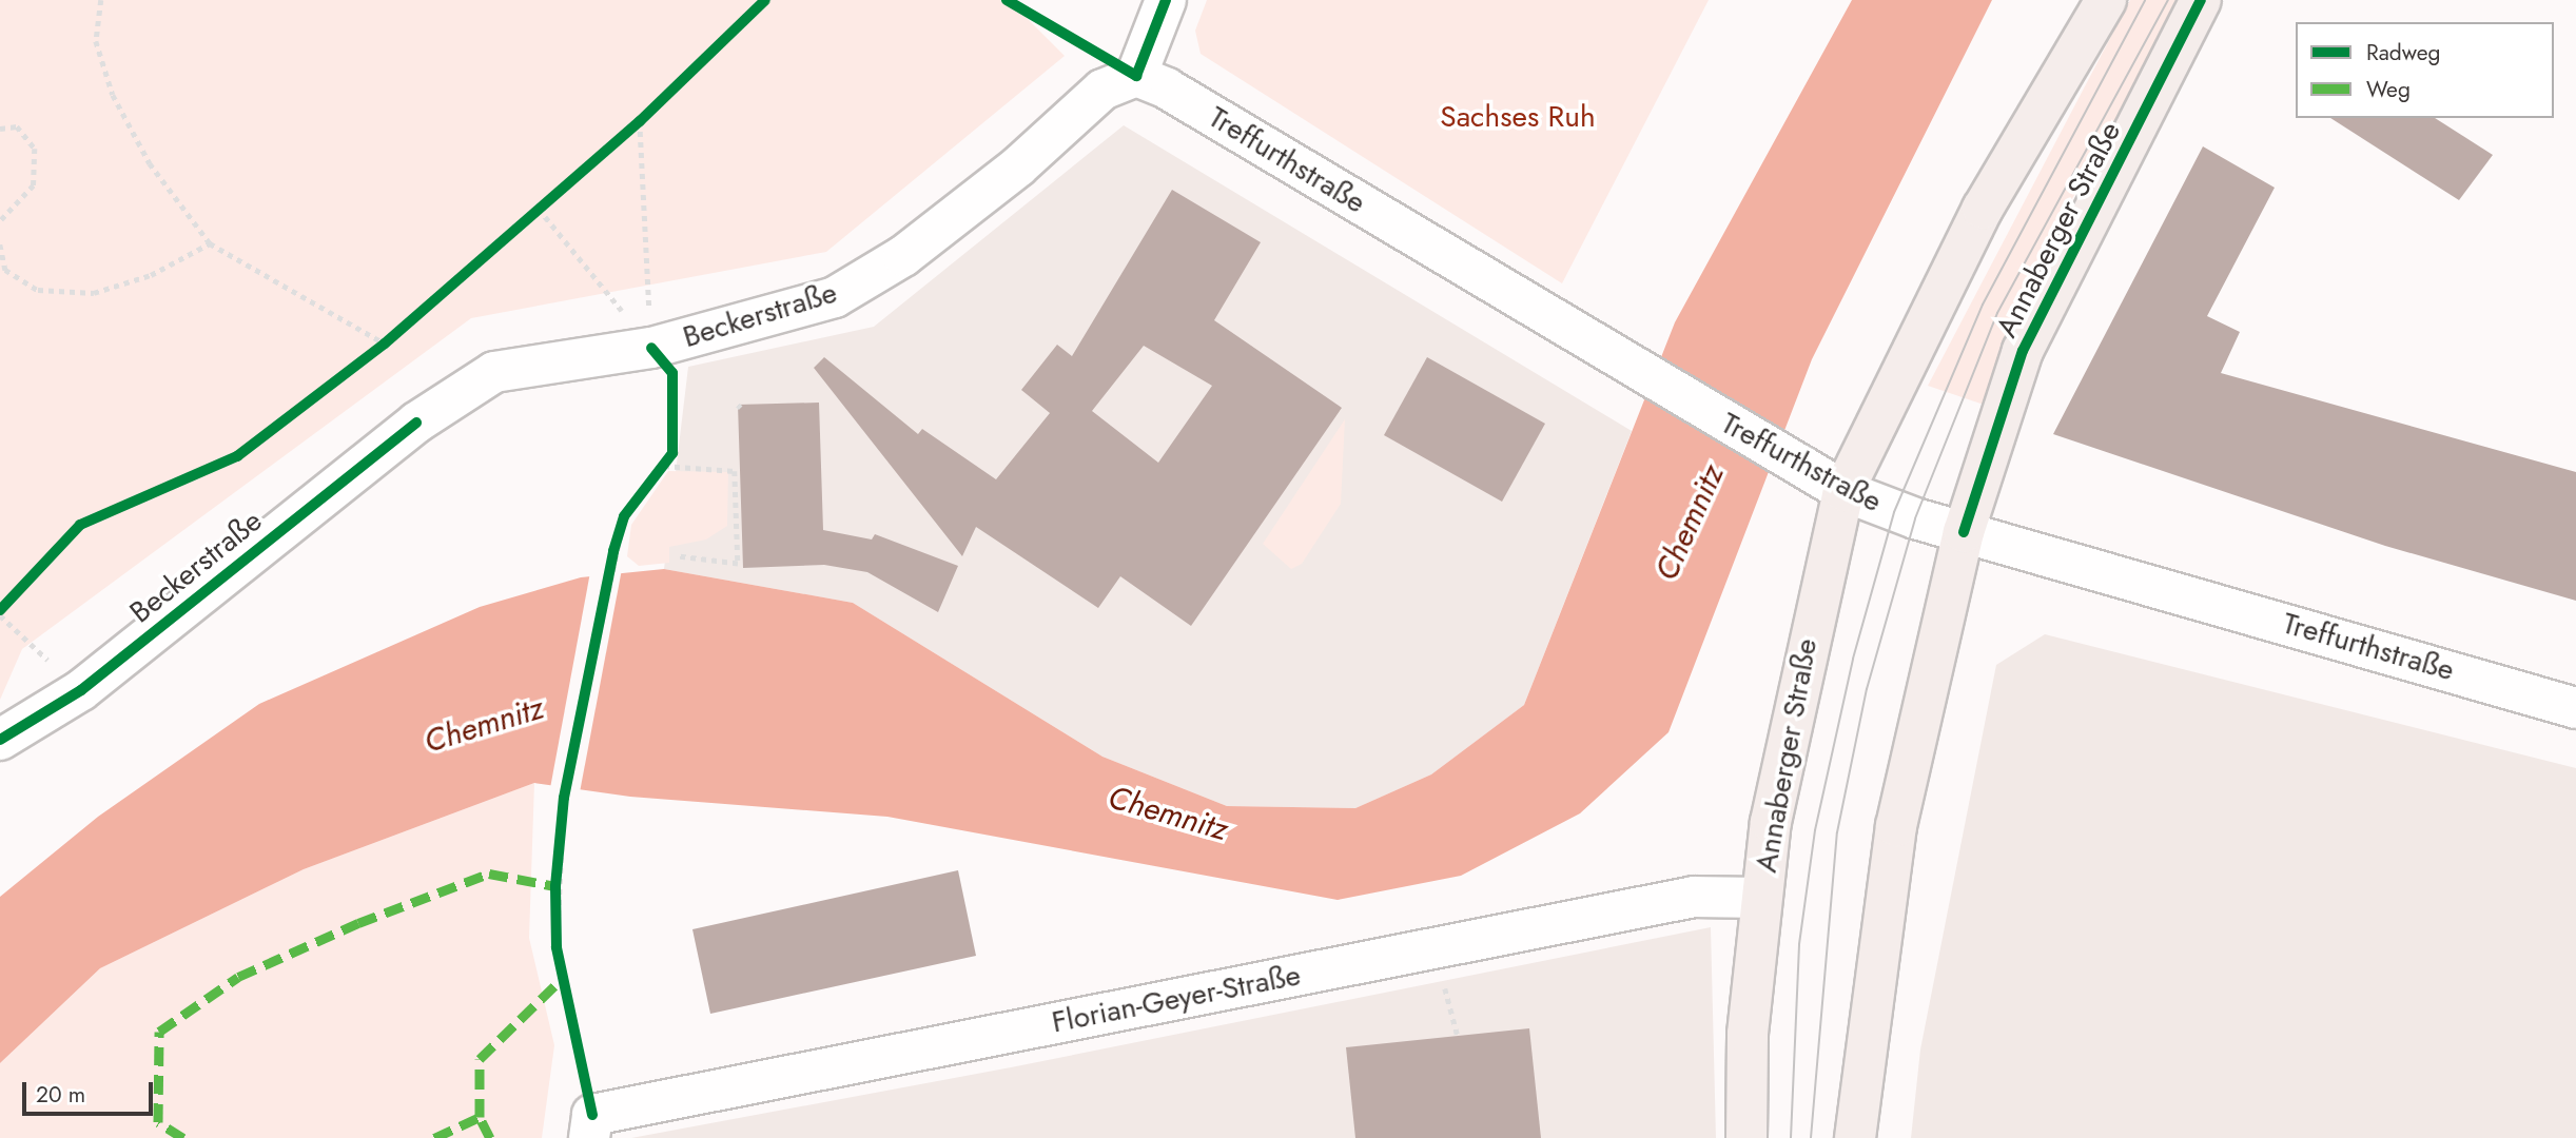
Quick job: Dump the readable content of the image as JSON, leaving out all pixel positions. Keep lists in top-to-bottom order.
{
  "streets": {
    "main road": ["Annaberger Straße"],
    "street": ["Treffurthstraße", "Beckerstraße", "Florian-Geyer-Straße"]
  },
  "crossings": [
    ["Treffurthstraße", "Annaberger Straße"],
    ["Treffurthstraße", "Beckerstraße"],
    ["Annaberger Straße", "Florian-Geyer-Straße"]
  ],
  "water": ["Chemnitz"],
  "parks": ["Sachses Ruh"],
  "legend": ["Radweg", "Weg"],
  "scale_bar": "20 m"
}
